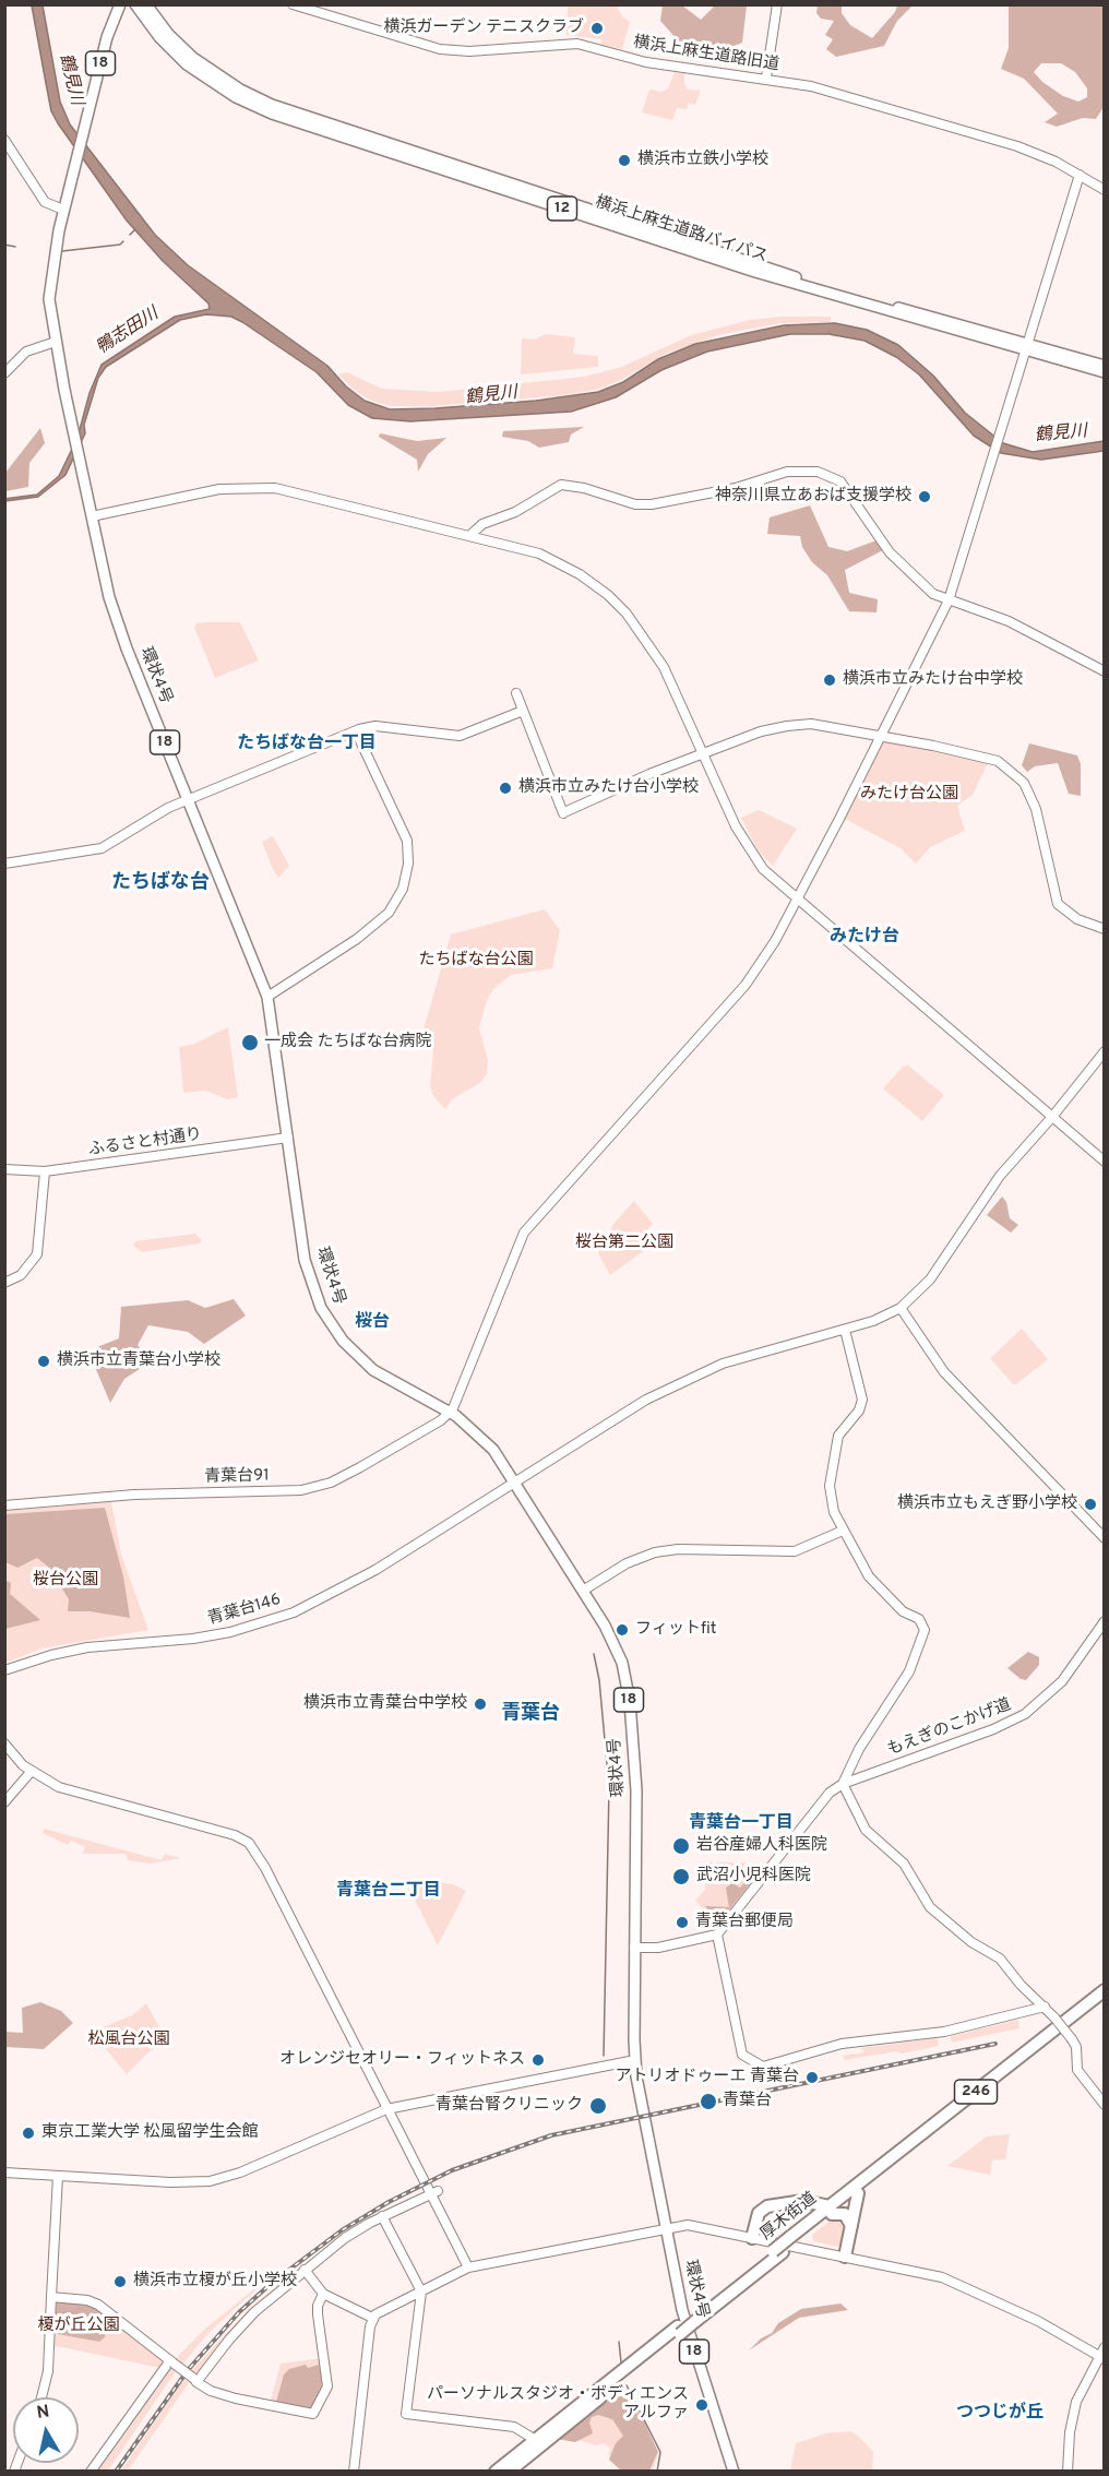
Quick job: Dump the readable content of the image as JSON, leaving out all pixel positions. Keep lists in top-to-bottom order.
{
  "streets": {
    "highway": ["246", "厚木街道"],
    "main road": [
      "18",
      "12",
      "横浜上麻生道路バイパス",
      "環状4号"
    ],
    "street": [
      "横浜上麻生道路旧道",
      "ふるさと村通り",
      "青葉台91",
      "青葉台146",
      "もえぎのこかげ道"
    ]
  },
  "crossings": [
    ["環状4号", "ふるさと村通り"],
    ["環状4号", "青葉台91"],
    ["環状4号", "青葉台146"]
  ],
  "districts": [
    "たちばな台一丁目",
    "たちばな台",
    "みたけ台",
    "桜台",
    "青葉台",
    "青葉台一丁目",
    "青葉台二丁目",
    "つつじが丘"
  ],
  "water": ["鶴見川", "鴨志田川"],
  "parks": [
    "みたけ台公園",
    "たちばな台公園",
    "桜台第二公園",
    "桜台公園",
    "松風台公園",
    "榎が丘公園"
  ],
  "places": [
    "横浜ガーデン テニスクラブ",
    "横浜市立鉄小学校",
    "神奈川県立あおば支援学校",
    "横浜市立みたけ台中学校",
    "横浜市立みたけ台小学校",
    "一成会 たちばな台病院",
    "横浜市立青葉台小学校",
    "横浜市立もえぎ野小学校",
    "フィットfit",
    "横浜市立青葉台中学校",
    "岩谷産婦人科医院",
    "武沼小児科医院",
    "青葉台郵便局",
    "オレンジセオリー・フィットネス",
    "アトリオドゥーエ 青葉台",
    "青葉台",
    "青葉台腎クリニック",
    "東京工業大学 松風留学生会館",
    "横浜市立榎が丘小学校",
    "パーソナルスタジオ・ボディエンス アルファ"
  ],
  "north": "top"
}
